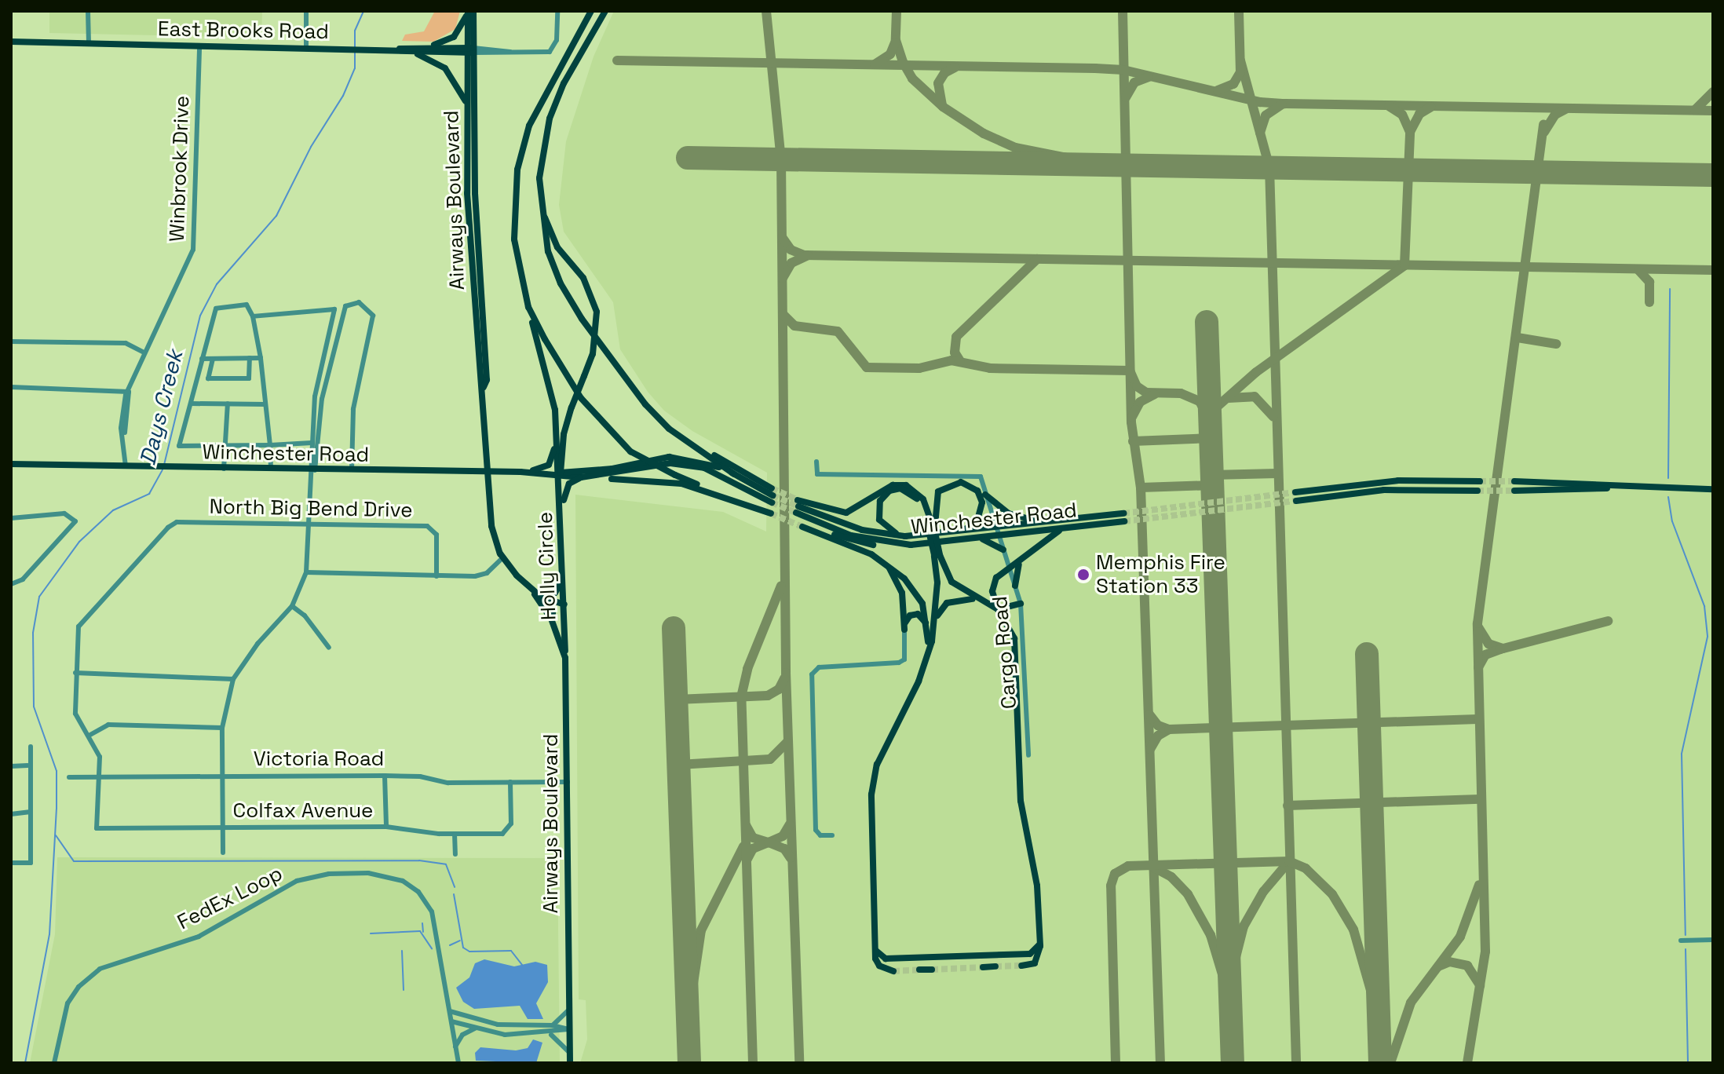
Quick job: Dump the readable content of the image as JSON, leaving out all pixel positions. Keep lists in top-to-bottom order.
{
  "streets": {
    "main road": [
      "East Brooks Road",
      "Airways Boulevard",
      "Winchester Road",
      "Holly Circle"
    ],
    "street": [
      "Winbrook Drive",
      "North Big Bend Drive",
      "Cargo Road",
      "Victoria Road",
      "Colfax Avenue",
      "FedEx Loop"
    ]
  },
  "crossings": [
    ["East Brooks Road", "Winbrook Drive"],
    ["East Brooks Road", "Airways Boulevard"],
    ["Winbrook Drive", "Winchester Road"],
    ["Airways Boulevard", "Winchester Road"],
    ["Airways Boulevard", "Holly Circle"],
    ["Airways Boulevard", "Victoria Road"],
    ["Winchester Road", "Holly Circle"],
    ["Winchester Road", "Cargo Road"],
    ["Victoria Road", "Colfax Avenue"]
  ],
  "water": ["Days Creek"],
  "places": ["Memphis Fire Station 33"]
}
